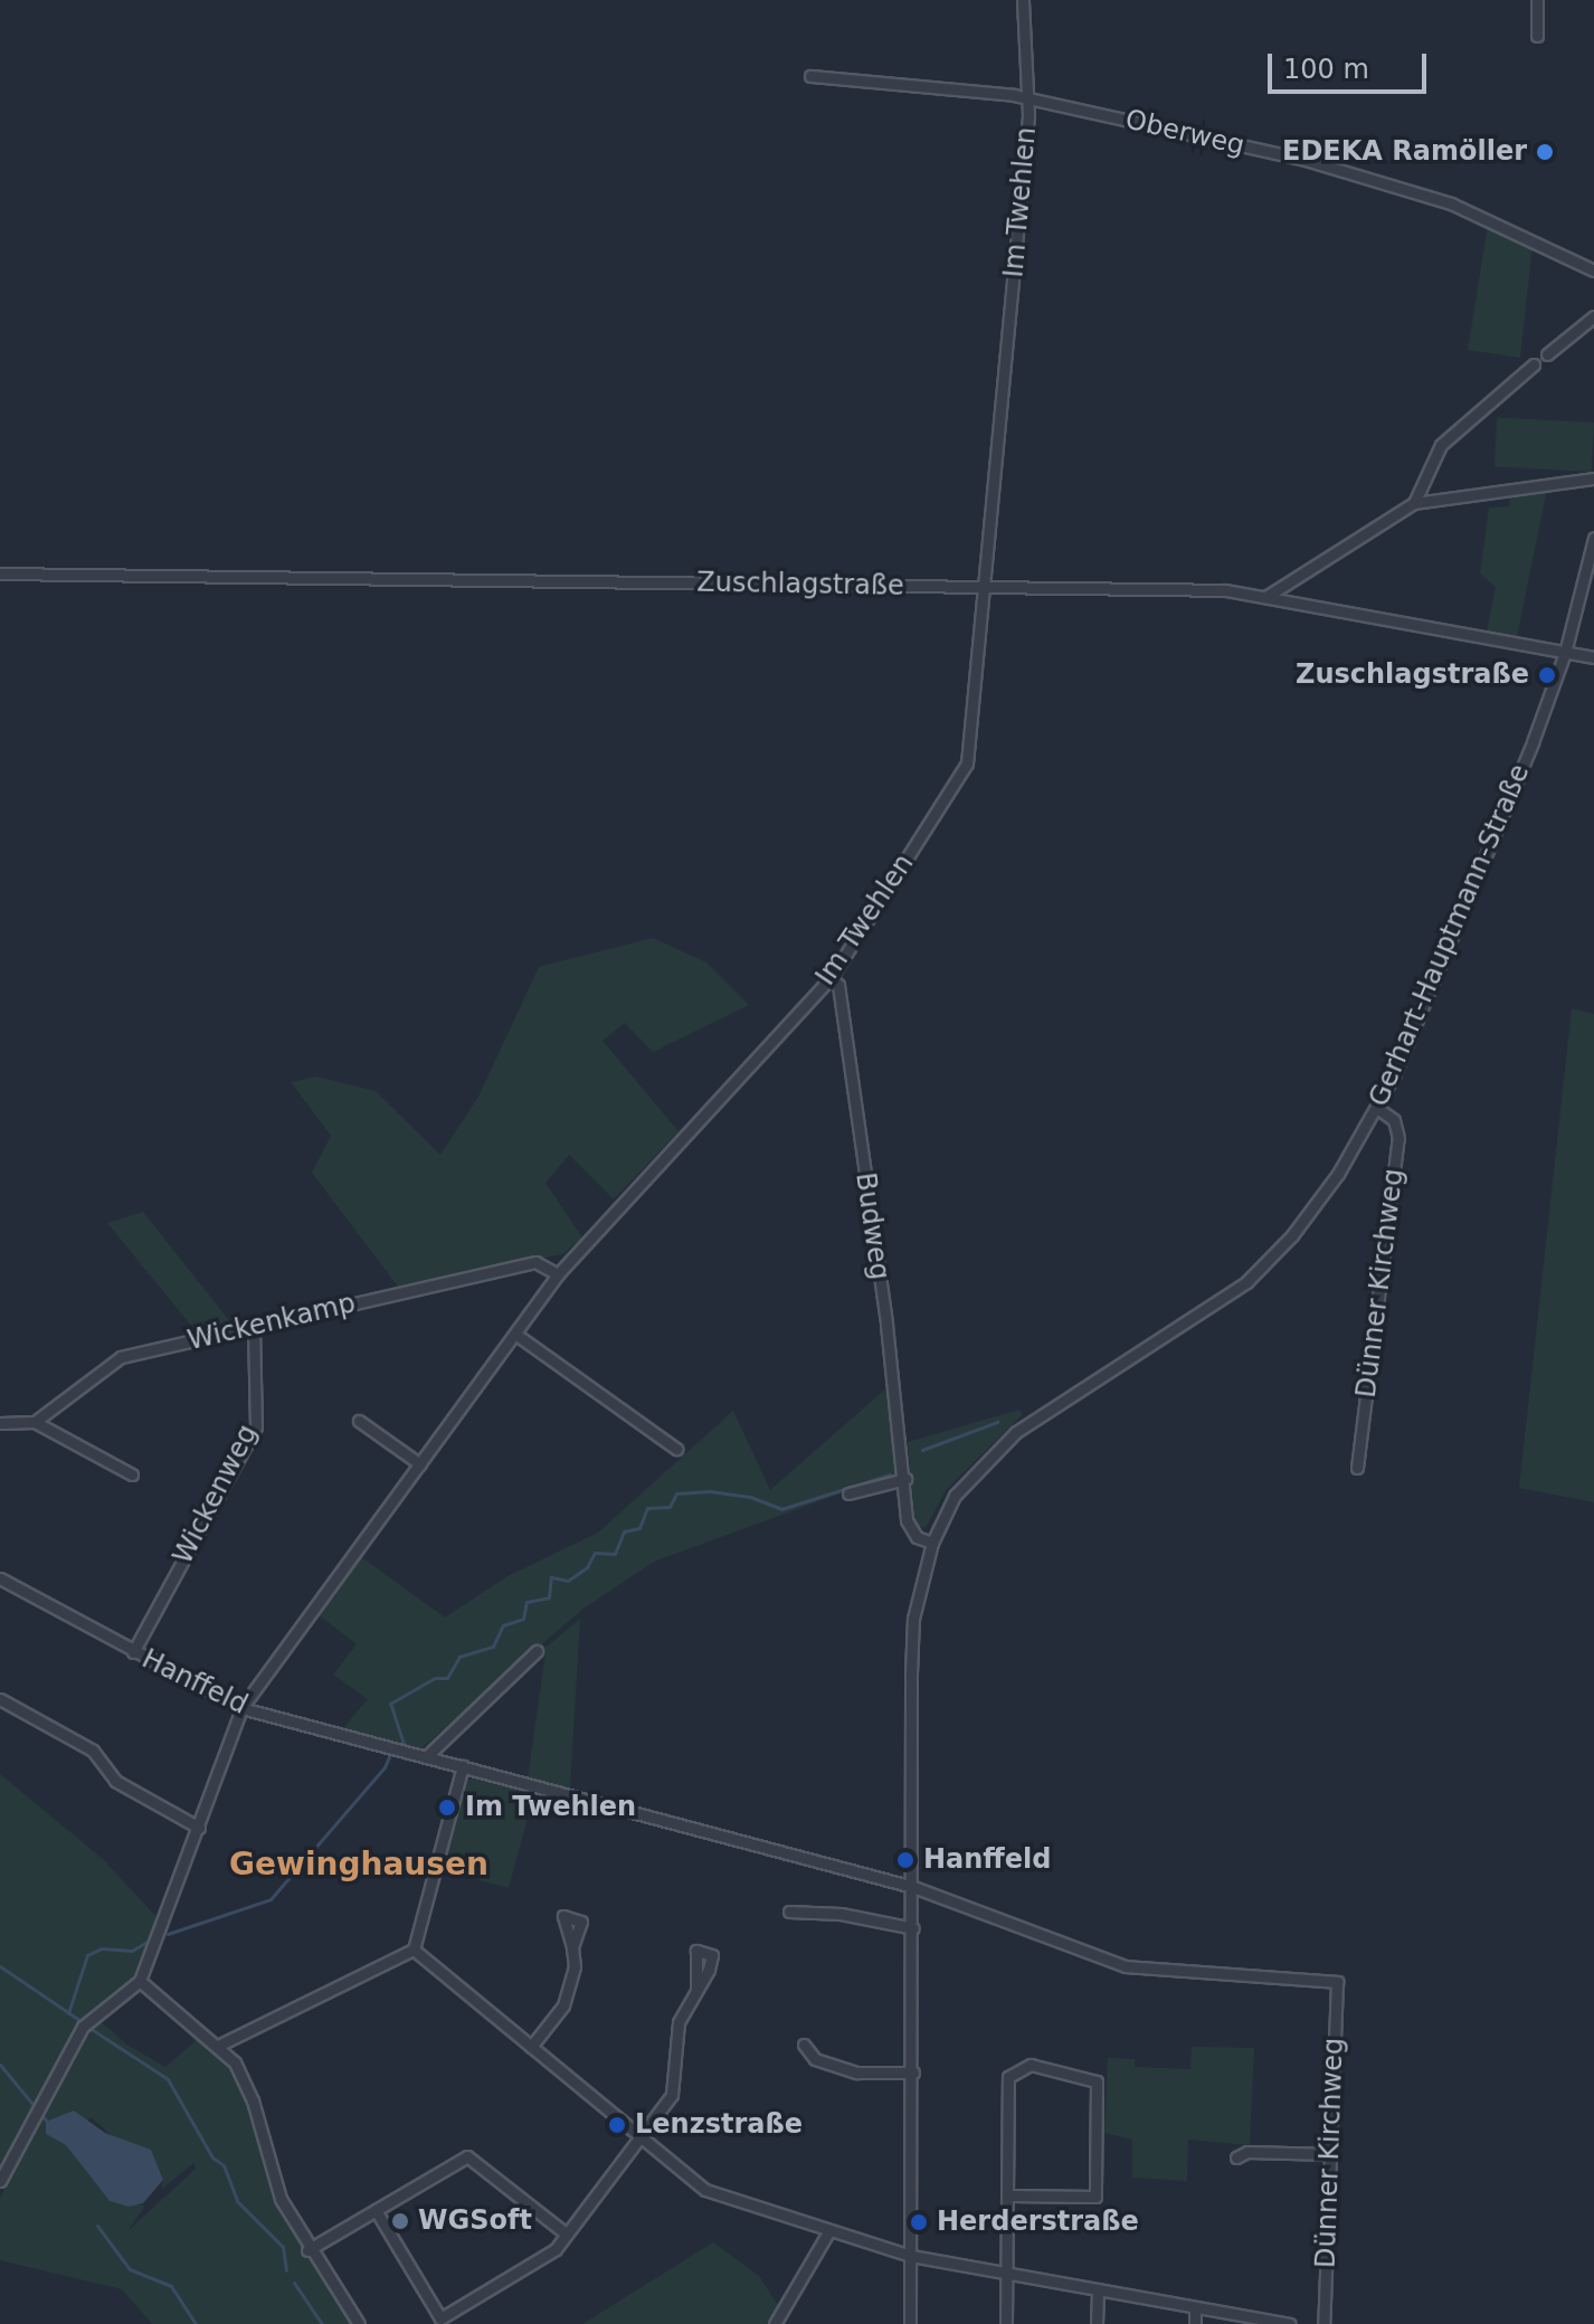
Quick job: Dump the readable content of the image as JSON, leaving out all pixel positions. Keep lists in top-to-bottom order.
{
  "streets": {
    "street": [
      "Oberweg",
      "Im Twehlen",
      "Zuschlagstraße",
      "Gerhart-Hauptmann-Straße",
      "Budweg",
      "Dünner Kirchweg",
      "Wickenkamp",
      "Wickenweg",
      "Hanffeld"
    ]
  },
  "crossings": [
    ["Oberweg", "Im Twehlen"],
    ["Im Twehlen", "Zuschlagstraße"],
    ["Im Twehlen", "Budweg"],
    ["Im Twehlen", "Wickenkamp"],
    ["Im Twehlen", "Hanffeld"],
    ["Zuschlagstraße", "Gerhart-Hauptmann-Straße"],
    ["Gerhart-Hauptmann-Straße", "Budweg"],
    ["Gerhart-Hauptmann-Straße", "Dünner Kirchweg"],
    ["Gerhart-Hauptmann-Straße", "Hanffeld"],
    ["Dünner Kirchweg", "Hanffeld"],
    ["Wickenkamp", "Wickenweg"],
    ["Wickenweg", "Hanffeld"]
  ],
  "districts": ["Gewinghausen"],
  "places": [
    "EDEKA Ramöller",
    "Zuschlagstraße",
    "Im Twehlen",
    "Hanffeld",
    "Lenzstraße",
    "WGSoft",
    "Herderstraße"
  ],
  "scale_bar": "100 m"
}
